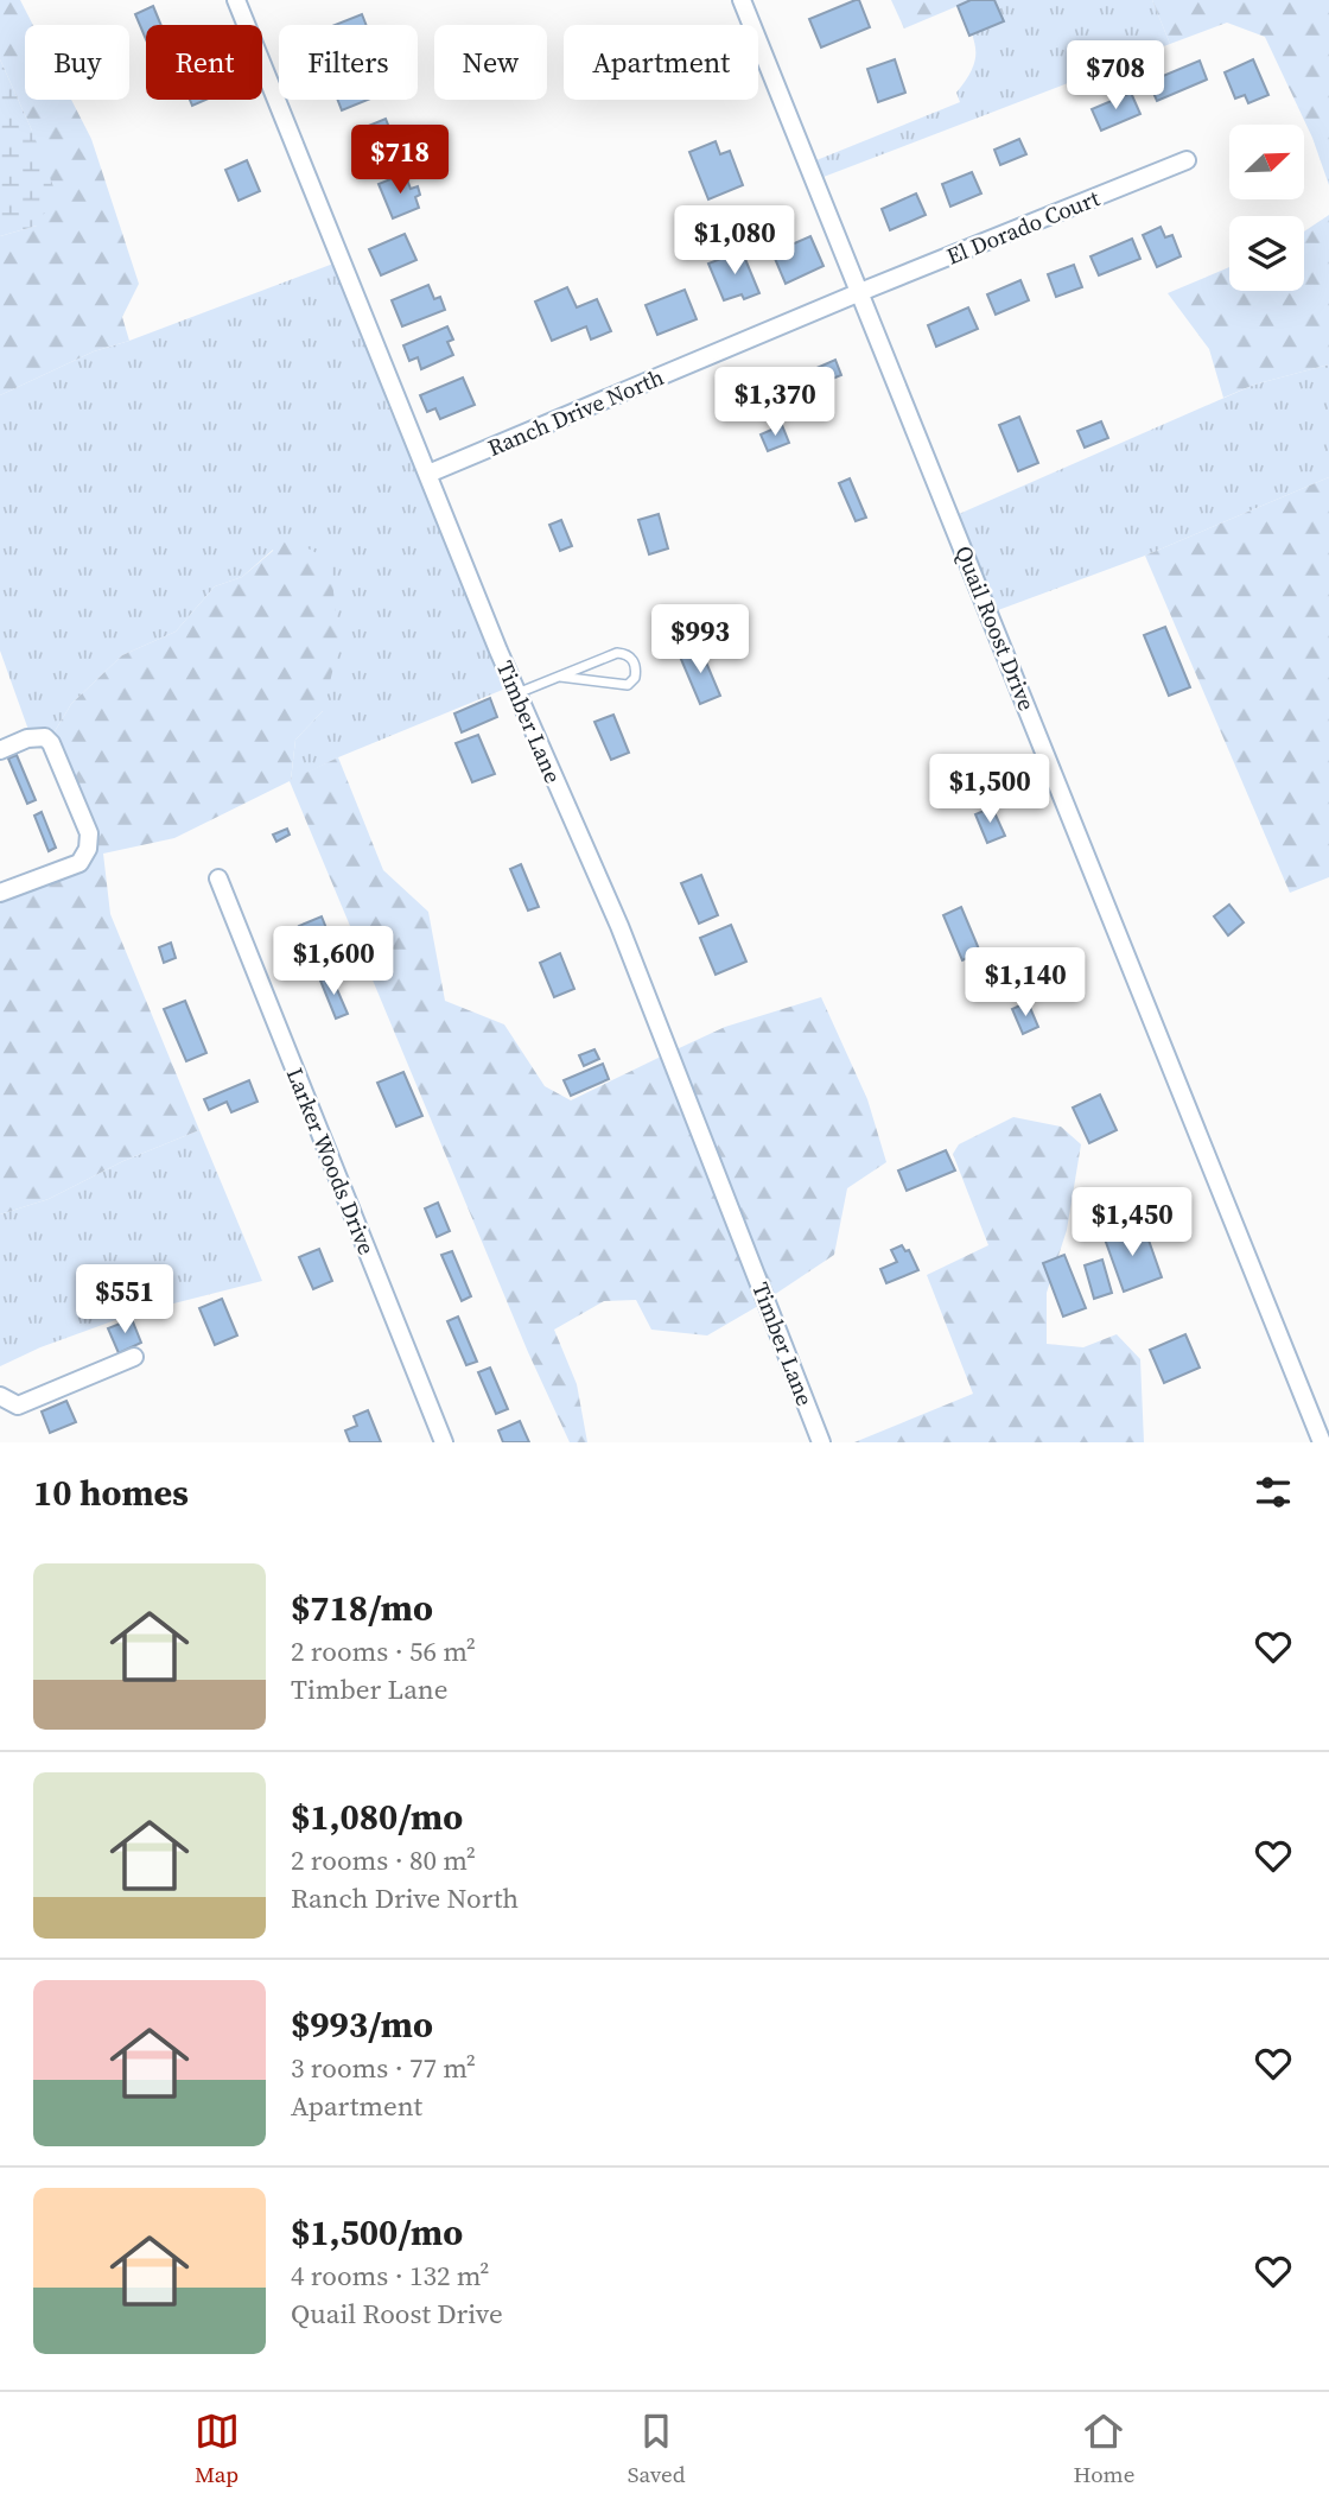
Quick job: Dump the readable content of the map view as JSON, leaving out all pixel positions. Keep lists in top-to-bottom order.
{
  "streets": {
    "street": [
      "El Dorado Court",
      "Ranch Drive North",
      "Quail Roost Drive",
      "Timber Lane",
      "Larker Woods Drive"
    ]
  },
  "crossings": [
    ["El Dorado Court", "Ranch Drive North"],
    ["El Dorado Court", "Quail Roost Drive"],
    ["Ranch Drive North", "Quail Roost Drive"],
    ["Ranch Drive North", "Timber Lane"]
  ],
  "north": "top right",
  "page": {
    "chip": [
      "Buy",
      "Rent",
      "Filters",
      "New",
      "Apartment"
    ],
    "price": [
      "$708",
      "$718",
      "$1,080",
      "$1,370",
      "$993",
      "$1,500",
      "$1,600",
      "$1,140",
      "$1,450",
      "$551"
    ],
    "heading": "10 homes",
    "list": [
      {
        "name": "$718/mo",
        "note": "2 rooms · 56 m² · Timber Lane"
      },
      {
        "name": "$1,080/mo",
        "note": "2 rooms · 80 m² · Ranch Drive North"
      },
      {
        "name": "$993/mo",
        "note": "3 rooms · 77 m² · Apartment"
      },
      {
        "name": "$1,500/mo",
        "note": "4 rooms · 132 m² · Quail Roost Drive"
      }
    ],
    "tabs": ["Map", "Saved", "Home"]
  }
}
